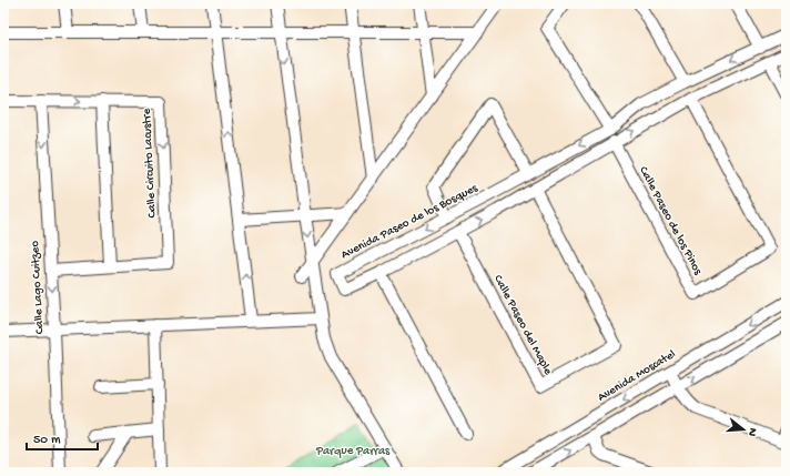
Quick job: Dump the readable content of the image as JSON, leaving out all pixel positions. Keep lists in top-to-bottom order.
{
  "streets": {
    "street": [
      "Calle Circuito Lacustre",
      "Calle Paseo de los Pinos",
      "Avenida Paseo de los Bosques",
      "Calle Lago Cuitzeo",
      "Calle Paseo del Maple",
      "Avenida Moscatel"
    ]
  },
  "crossings": [
    ["Calle Circuito Lacustre", "Calle Lago Cuitzeo"],
    ["Calle Paseo de los Pinos", "Avenida Paseo de los Bosques"],
    ["Avenida Paseo de los Bosques", "Calle Paseo del Maple"]
  ],
  "parks": ["Parque Parras"],
  "scale_bar": "50 m",
  "north": "right"
}
